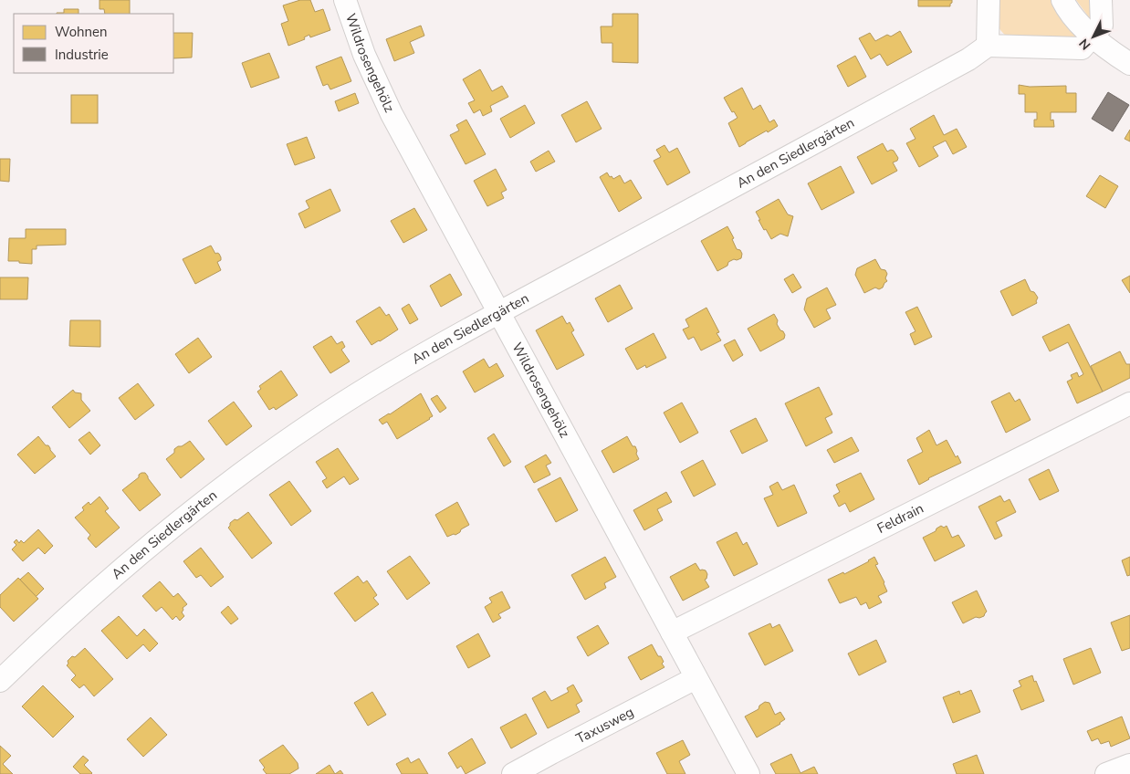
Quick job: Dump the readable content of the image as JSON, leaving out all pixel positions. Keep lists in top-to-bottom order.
{
  "streets": {
    "street": [
      "Wildrosengehölz",
      "An den Siedlergärten",
      "Feldrain",
      "Taxusweg"
    ]
  },
  "crossings": [
    ["Wildrosengehölz", "An den Siedlergärten"],
    ["Wildrosengehölz", "Feldrain"],
    ["Wildrosengehölz", "Taxusweg"]
  ],
  "legend": ["Wohnen", "Industrie"],
  "north": "bottom left"
}
